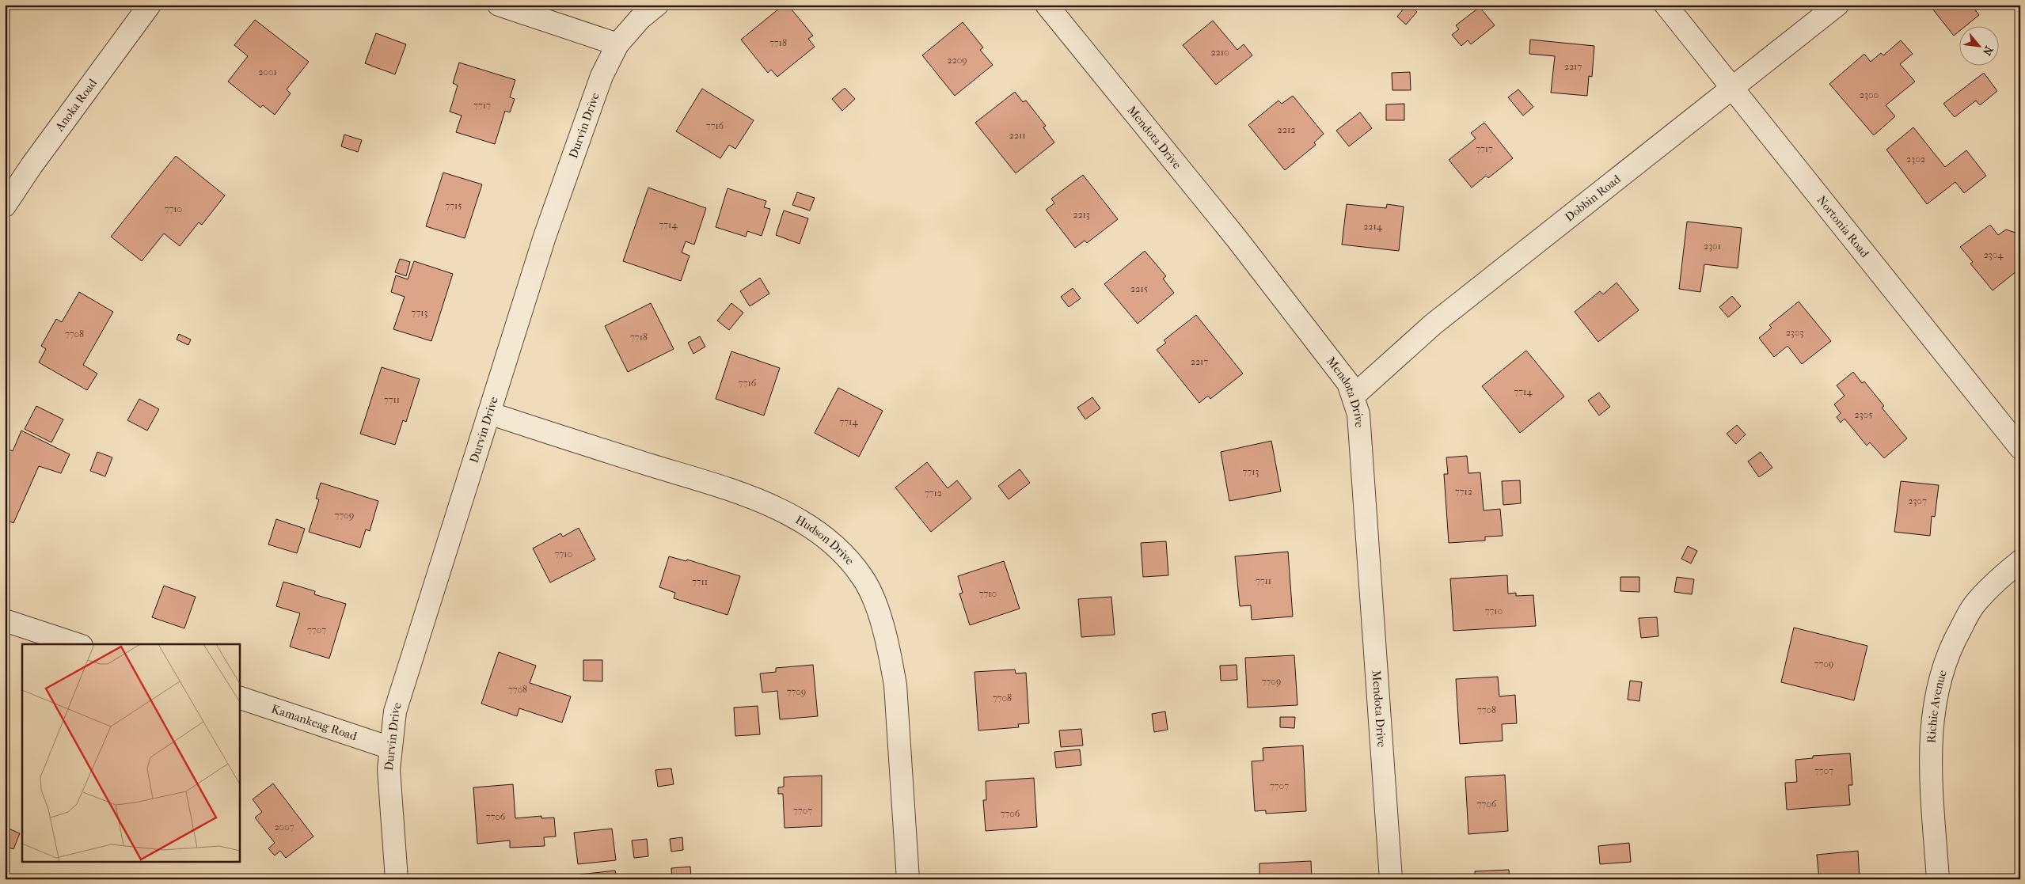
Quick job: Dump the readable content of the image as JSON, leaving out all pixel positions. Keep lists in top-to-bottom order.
{
  "streets": {
    "street": [
      "Anoka Road",
      "Durvin Drive",
      "Mendota Drive",
      "Dobbin Road",
      "Nortonia Road",
      "Hudson Drive",
      "Richie Avenue",
      "Kamankeag Road"
    ]
  },
  "crossings": [
    ["Durvin Drive", "Hudson Drive"],
    ["Durvin Drive", "Kamankeag Road"],
    ["Mendota Drive", "Dobbin Road"],
    ["Dobbin Road", "Nortonia Road"]
  ],
  "house_numbers": [
    "7718",
    "2210",
    "2209",
    "2217",
    "2001",
    "2300",
    "7717",
    "7716",
    "2212",
    "2211",
    "7717",
    "2302",
    "7715",
    "7710",
    "2213",
    "7714",
    "2214",
    "2301",
    "2304",
    "2215",
    "7713",
    "2303",
    "7708",
    "7718",
    "2217",
    "7716",
    "7714",
    "7711",
    "2305",
    "7714",
    "7713",
    "7712",
    "7712",
    "2307",
    "7709",
    "7710",
    "7711",
    "7711",
    "7710",
    "7710",
    "7707",
    "7709",
    "7709",
    "7708",
    "7709",
    "7708",
    "7708",
    "7707",
    "7707",
    "7706",
    "7707",
    "7706",
    "7706",
    "2007"
  ],
  "north": "bottom right"
}
